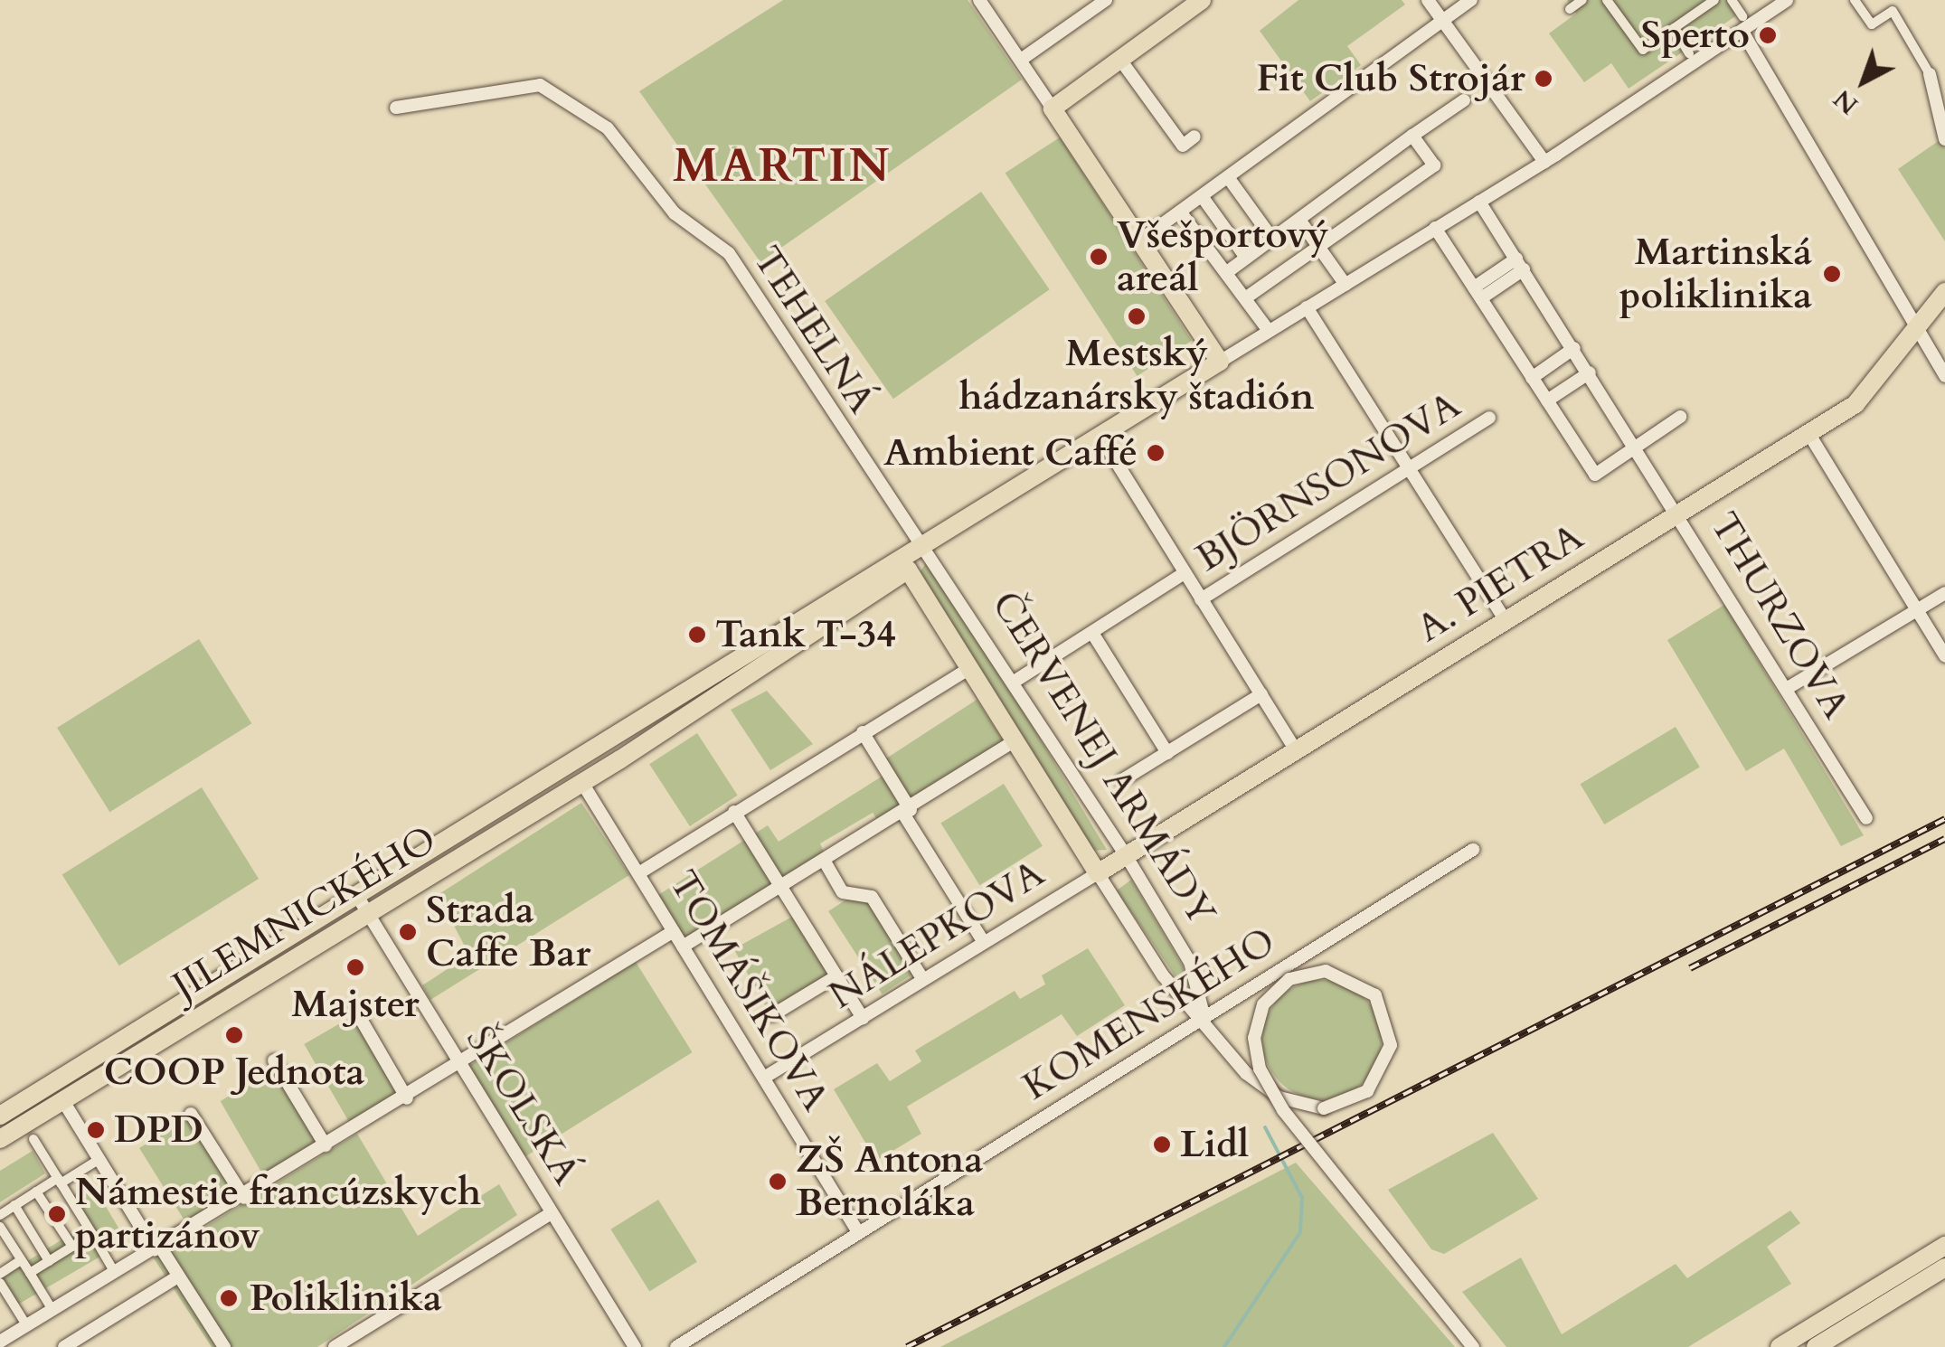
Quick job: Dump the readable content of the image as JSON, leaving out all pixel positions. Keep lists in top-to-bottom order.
{
  "streets": {
    "main road": ["A. PIETRA", "ČERVENEJ ARMÁDY", "JILEMNICKÉHO"],
    "street": [
      "TEHELNÁ",
      "BJÖRNSONOVA",
      "THURZOVA",
      "NÁLEPKOVA",
      "TOMÁŠIKOVA",
      "KOMENSKÉHO",
      "ŠKOLSKÁ"
    ]
  },
  "crossings": [
    ["TEHELNÁ", "ČERVENEJ ARMÁDY"],
    ["TEHELNÁ", "JILEMNICKÉHO"],
    ["A. PIETRA", "THURZOVA"],
    ["A. PIETRA", "ČERVENEJ ARMÁDY"],
    ["A. PIETRA", "NÁLEPKOVA"],
    ["ČERVENEJ ARMÁDY", "JILEMNICKÉHO"],
    ["ČERVENEJ ARMÁDY", "NÁLEPKOVA"],
    ["ČERVENEJ ARMÁDY", "KOMENSKÉHO"],
    ["JILEMNICKÉHO", "TOMÁŠIKOVA"],
    ["JILEMNICKÉHO", "ŠKOLSKÁ"],
    ["NÁLEPKOVA", "TOMÁŠIKOVA"],
    ["TOMÁŠIKOVA", "KOMENSKÉHO"]
  ],
  "districts": ["MARTIN"],
  "places": [
    "Sperto",
    "Fit Club Strojár",
    "Všešportový areál",
    "Martinská poliklinika",
    "Mestský hádzanársky štadión",
    "Ambient Caffé",
    "Tank T-34",
    "Strada Caffe Bar",
    "Majster",
    "COOP Jednota",
    "DPD",
    "Lidl",
    "ZŠ Antona Bernoláka",
    "Námestie francúzskych partizánov",
    "Poliklinika"
  ],
  "north": "bottom left"
}
